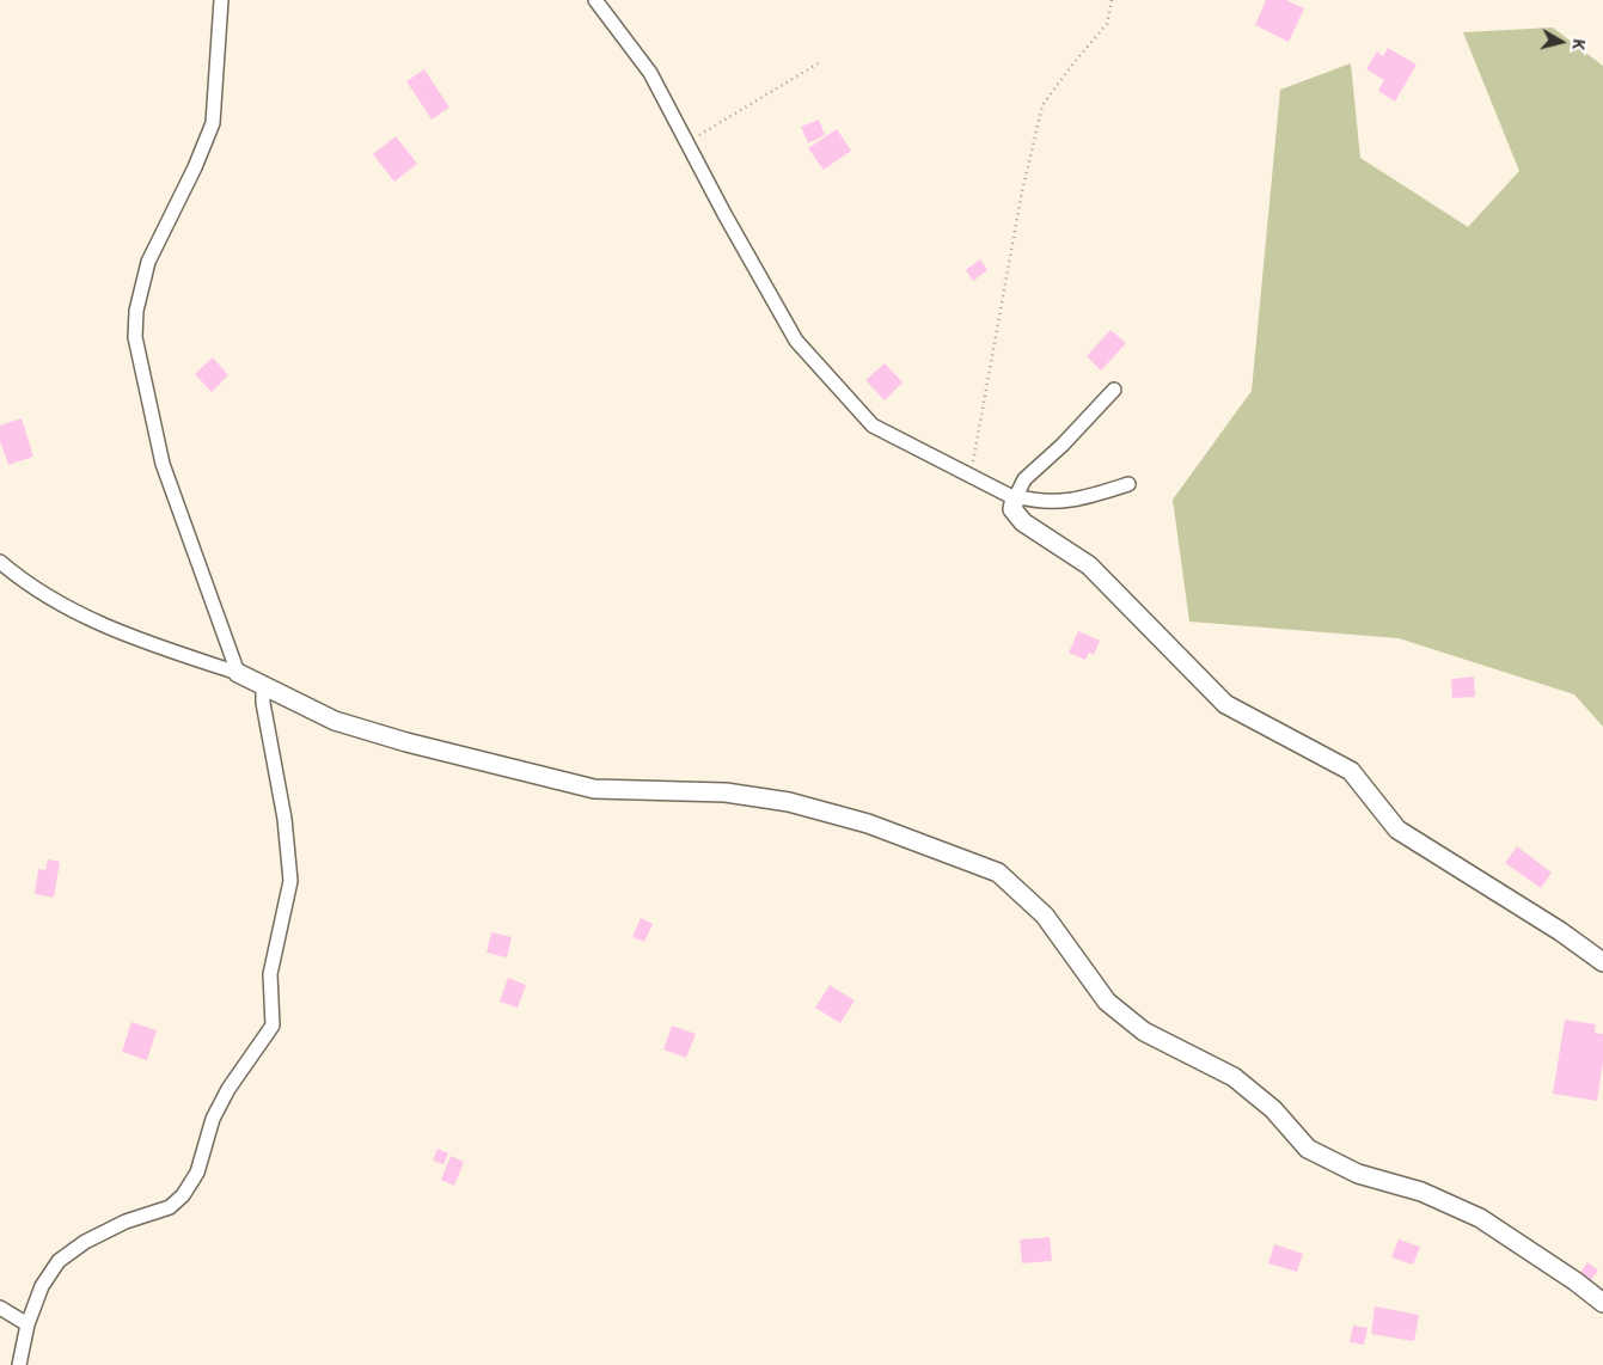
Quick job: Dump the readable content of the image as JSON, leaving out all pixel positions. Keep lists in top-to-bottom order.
{
  "north": "right"
}
